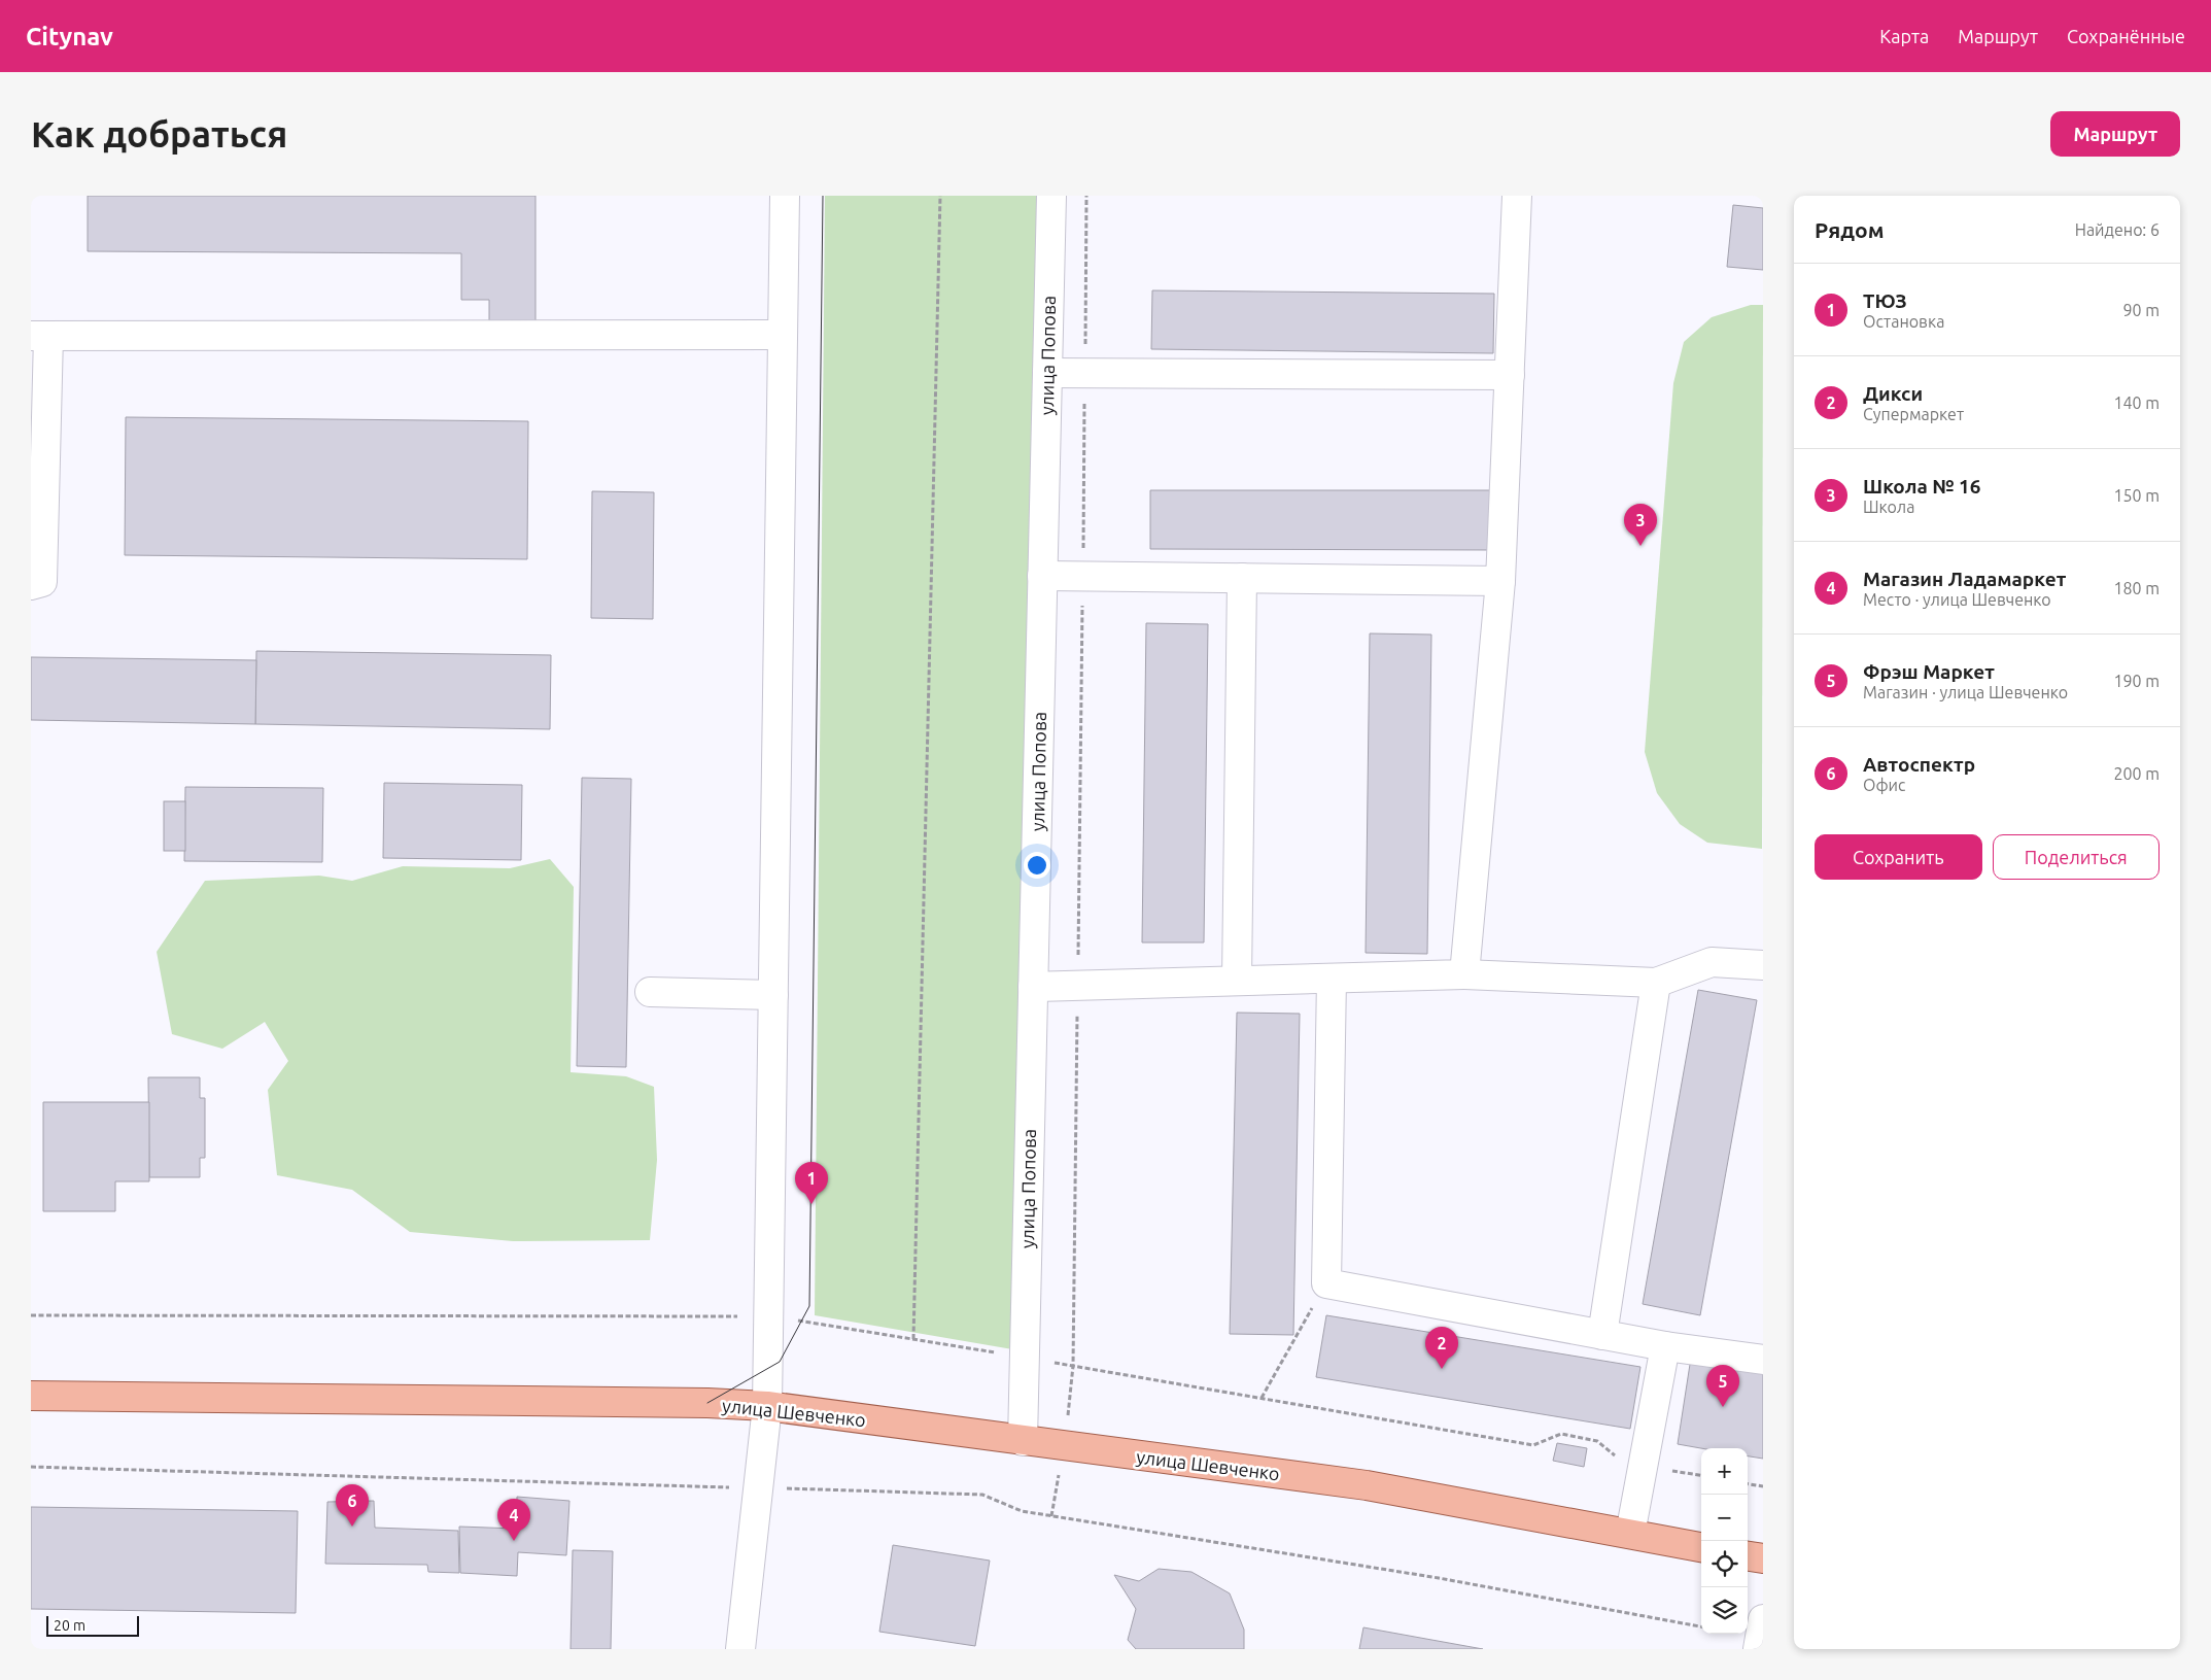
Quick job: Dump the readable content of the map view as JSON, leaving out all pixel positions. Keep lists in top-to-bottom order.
{
  "streets": {
    "main road": ["улица Шевченко"],
    "street": ["улица Попова"]
  },
  "crossings": [
    ["улица Попова", "улица Шевченко"]
  ],
  "scale_bar": "20 m",
  "page": {
    "header": "Citynav",
    "nav": ["Карта", "Маршрут", "Сохранённые"],
    "buttons": [
      "Маршрут",
      ["Сохранить", "Поделиться"]
    ],
    "title": "Как добраться",
    "heading": ["Рядом", "Найдено: 6"],
    "list": [
      {
        "mark": "1",
        "name": "ТЮЗ",
        "note": "Остановка",
        "value": "90 m"
      },
      {
        "mark": "2",
        "name": "Дикси",
        "note": "Супермаркет",
        "value": "140 m"
      },
      {
        "mark": "3",
        "name": "Школа № 16",
        "note": "Школа",
        "value": "150 m"
      },
      {
        "mark": "4",
        "name": "Магазин Ладамаркет",
        "note": "Место · улица Шевченко",
        "value": "180 m"
      },
      {
        "mark": "5",
        "name": "Фрэш Маркет",
        "note": "Магазин · улица Шевченко",
        "value": "190 m"
      },
      {
        "mark": "6",
        "name": "Автоспектр",
        "note": "Офис",
        "value": "200 m"
      }
    ],
    "pins": [
      "3",
      "1",
      "2",
      "5",
      "6",
      "4"
    ],
    "map_buttons": ["+", "−"],
    "scale": "20 m"
  }
}
